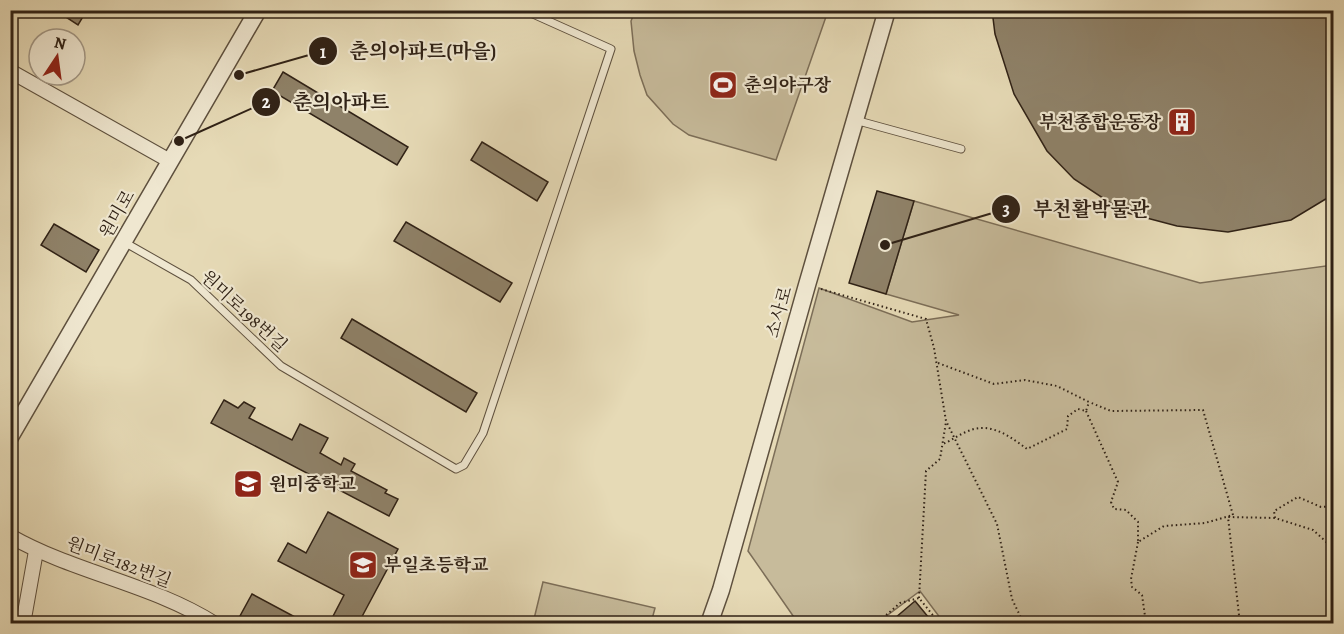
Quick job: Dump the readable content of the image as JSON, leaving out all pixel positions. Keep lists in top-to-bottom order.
{
  "streets": {
    "street": ["원미로", "소사로", "원미로182번길"],
    "lane": ["원미로198번길"]
  },
  "crossings": [
    ["원미로", "원미로198번길"]
  ],
  "places": {
    "other": ["춘의아파트(마을)", "춘의아파트", "부천활박물관"],
    "sports": ["춘의야구장"],
    "building": ["부천종합운동장"],
    "school or university": ["원미중학교", "부일초등학교"]
  },
  "north": "top"
}
